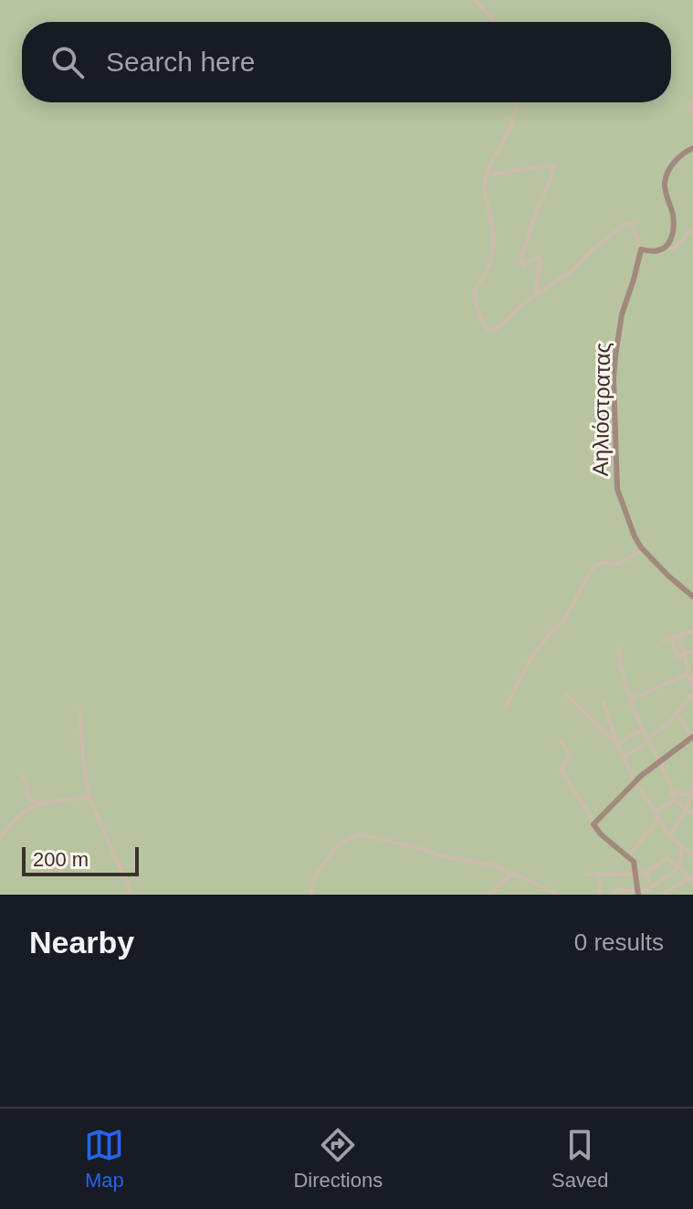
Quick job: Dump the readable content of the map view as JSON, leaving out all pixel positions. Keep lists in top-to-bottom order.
{
  "streets": {
    "street": ["Αηλιόστρατας"]
  },
  "scale_bar": "200 m",
  "page": {
    "search": "Search here",
    "scale": "200 m",
    "heading": ["Nearby", "0 results"],
    "nav": ["Map", "Directions", "Saved"]
  }
}
